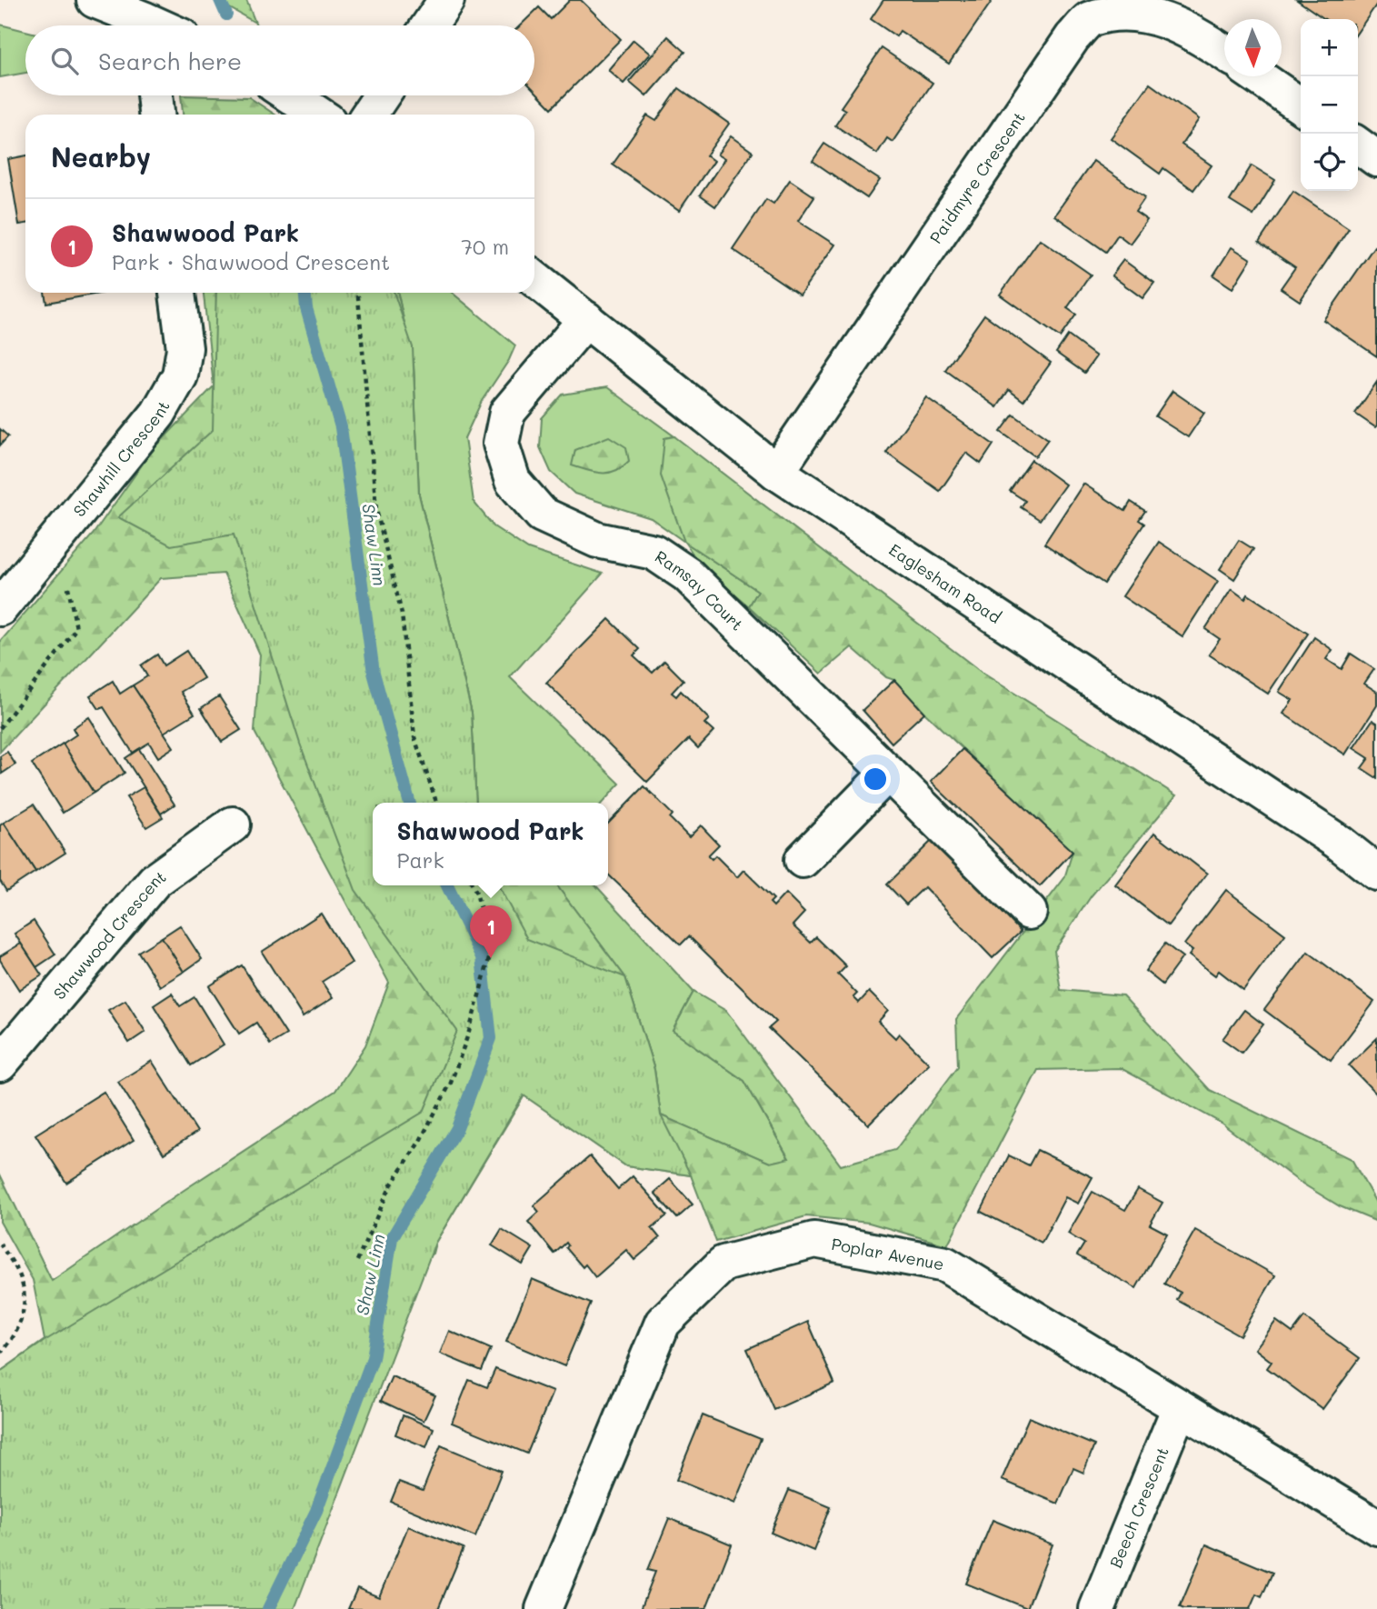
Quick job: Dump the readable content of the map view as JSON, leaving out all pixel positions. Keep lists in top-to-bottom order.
{
  "streets": {
    "street": [
      "Paidmyre Crescent",
      "Shawhill Crescent",
      "Eaglesham Road",
      "Ramsay Court",
      "Shawwood Crescent",
      "Poplar Avenue",
      "Beech Crescent"
    ]
  },
  "crossings": [
    ["Paidmyre Crescent", "Eaglesham Road"],
    ["Eaglesham Road", "Ramsay Court"],
    ["Poplar Avenue", "Beech Crescent"]
  ],
  "water": ["Shaw Linn"],
  "north": "bottom",
  "page": {
    "map_buttons": ["+", "−"],
    "search": "Search here",
    "heading": "Nearby",
    "list": [
      {
        "mark": "1",
        "name": "Shawwood Park",
        "note": "Park · Shawwood Crescent",
        "value": "70 m"
      }
    ],
    "popup": ["Shawwood Park", "Park"],
    "pins": "1"
  }
}
